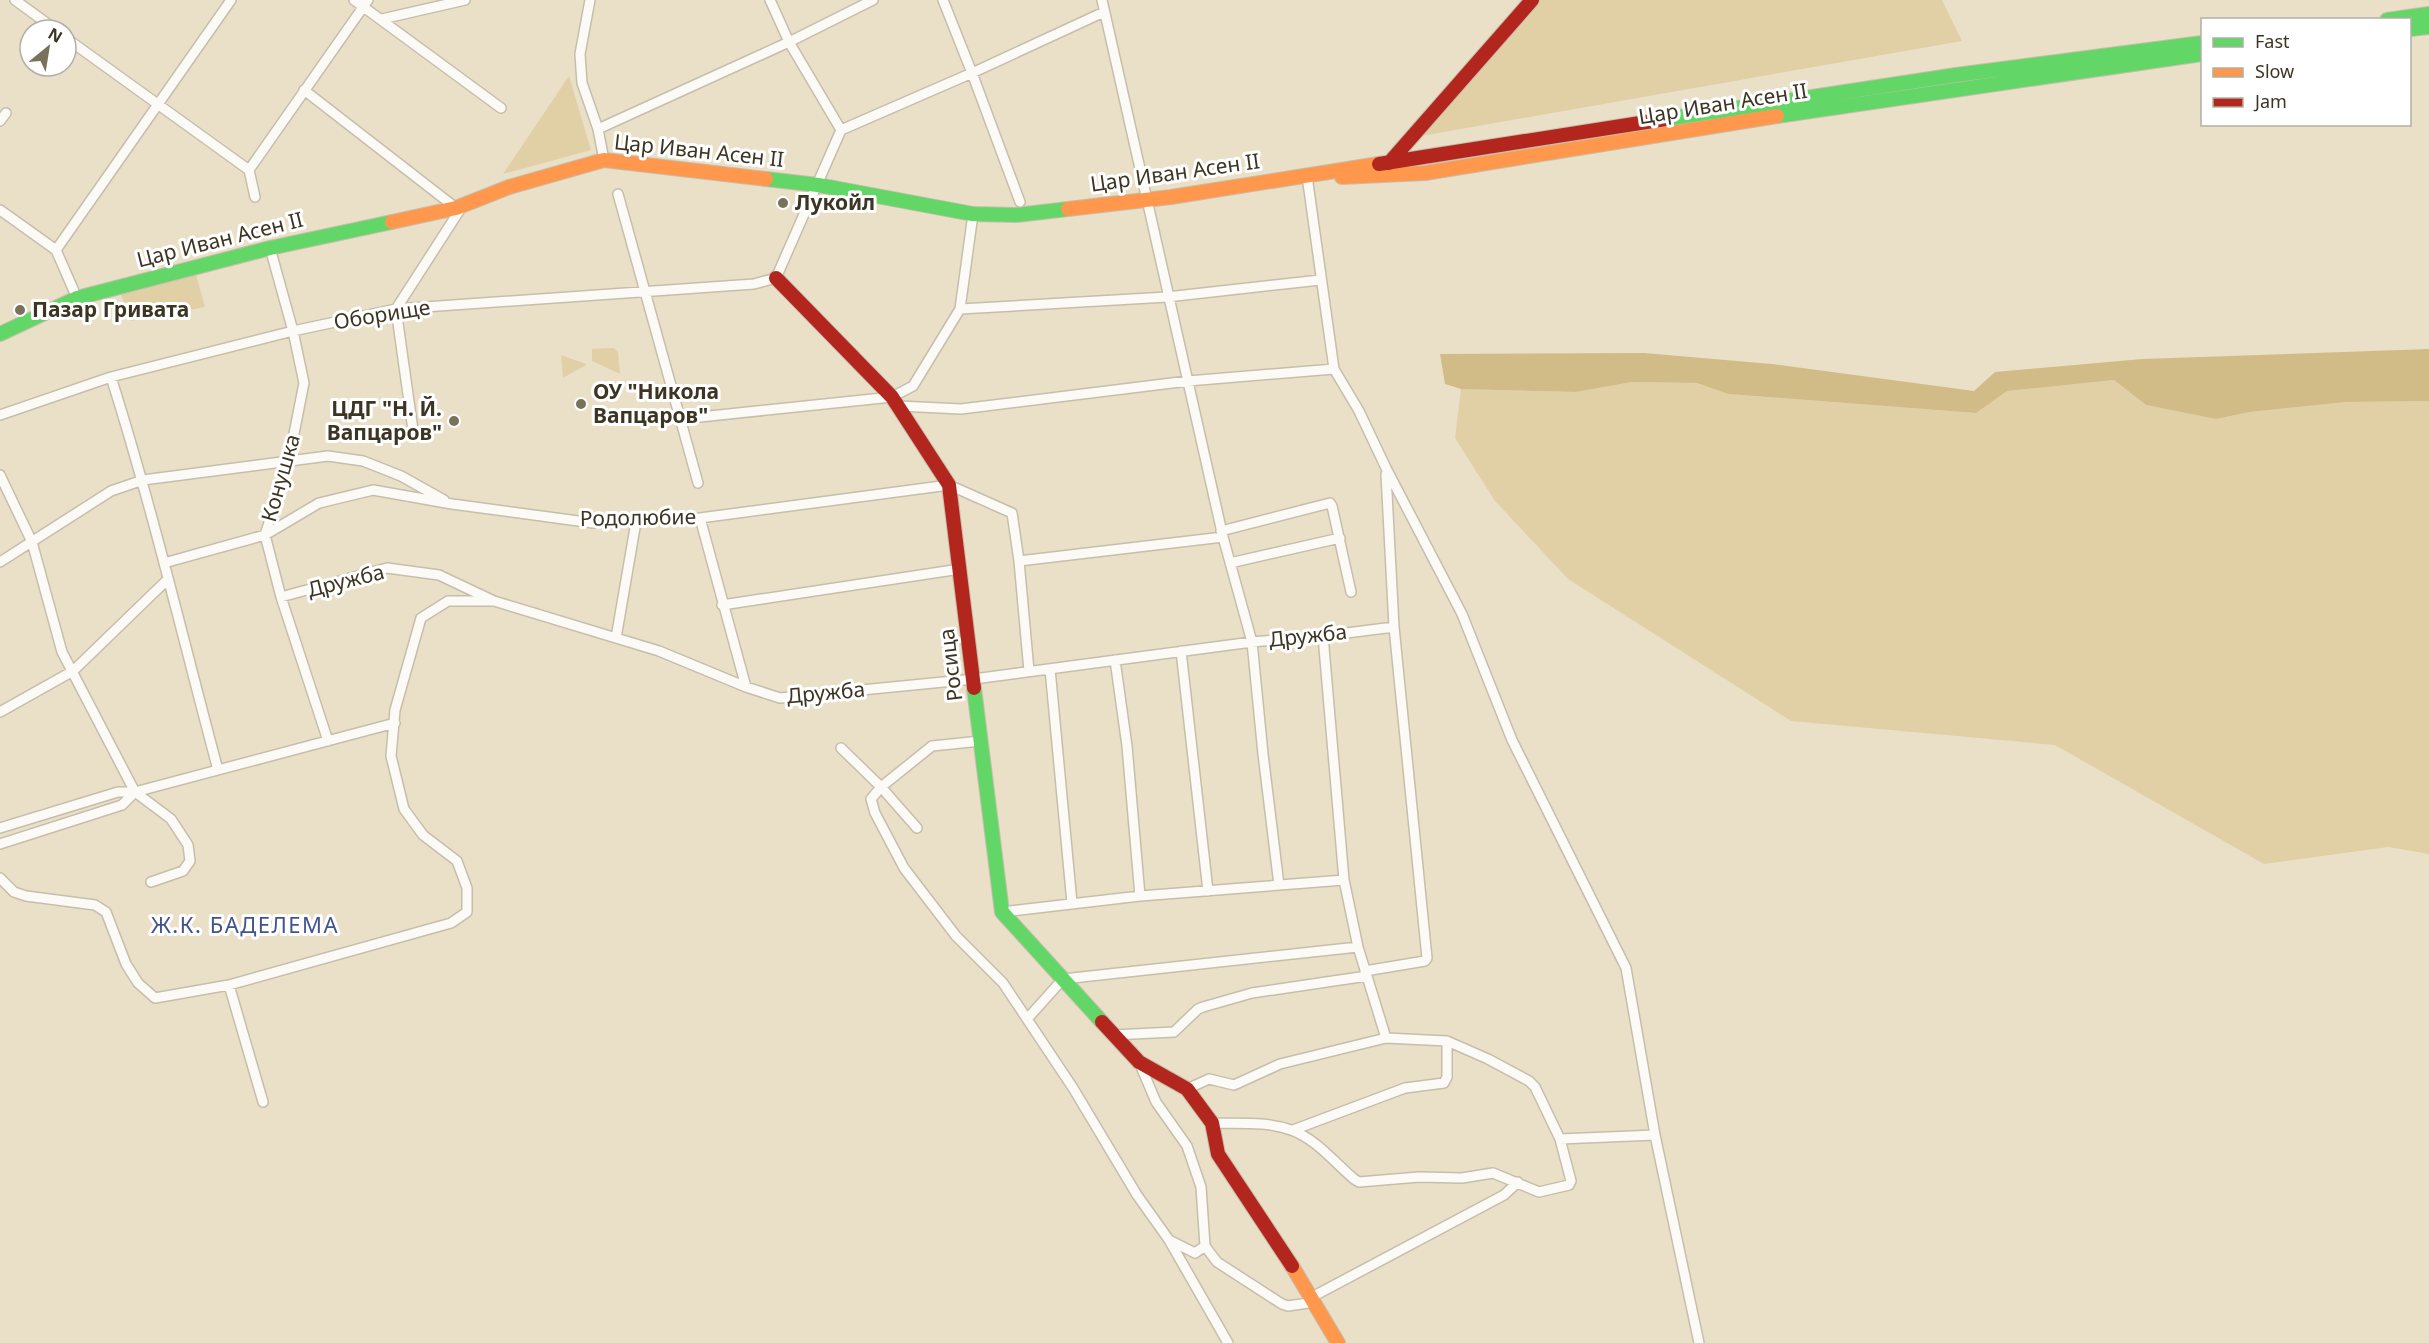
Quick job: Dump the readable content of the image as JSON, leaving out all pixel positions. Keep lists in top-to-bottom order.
{
  "streets": {
    "street": [
      "Цар Иван Асен II",
      "Оборище",
      "Конушка",
      "Родолюбие",
      "Дружба",
      "Росица"
    ]
  },
  "crossings": [
    ["Цар Иван Асен II", "Конушка"],
    ["Оборище", "Конушка"],
    ["Оборище", "Росица"],
    ["Конушка", "Родолюбие"],
    ["Конушка", "Дружба"],
    ["Родолюбие", "Росица"],
    ["Дружба", "Росица"]
  ],
  "districts": ["Ж.К. БАДЕЛЕМА"],
  "places": [
    "Лукойл",
    "Пазар Гривата",
    "ОУ \"Никола Вапцаров\"",
    "ЦДГ \"Н. Й. Вапцаров\""
  ],
  "legend": ["Fast", "Slow", "Jam"],
  "north": "top right"
}
